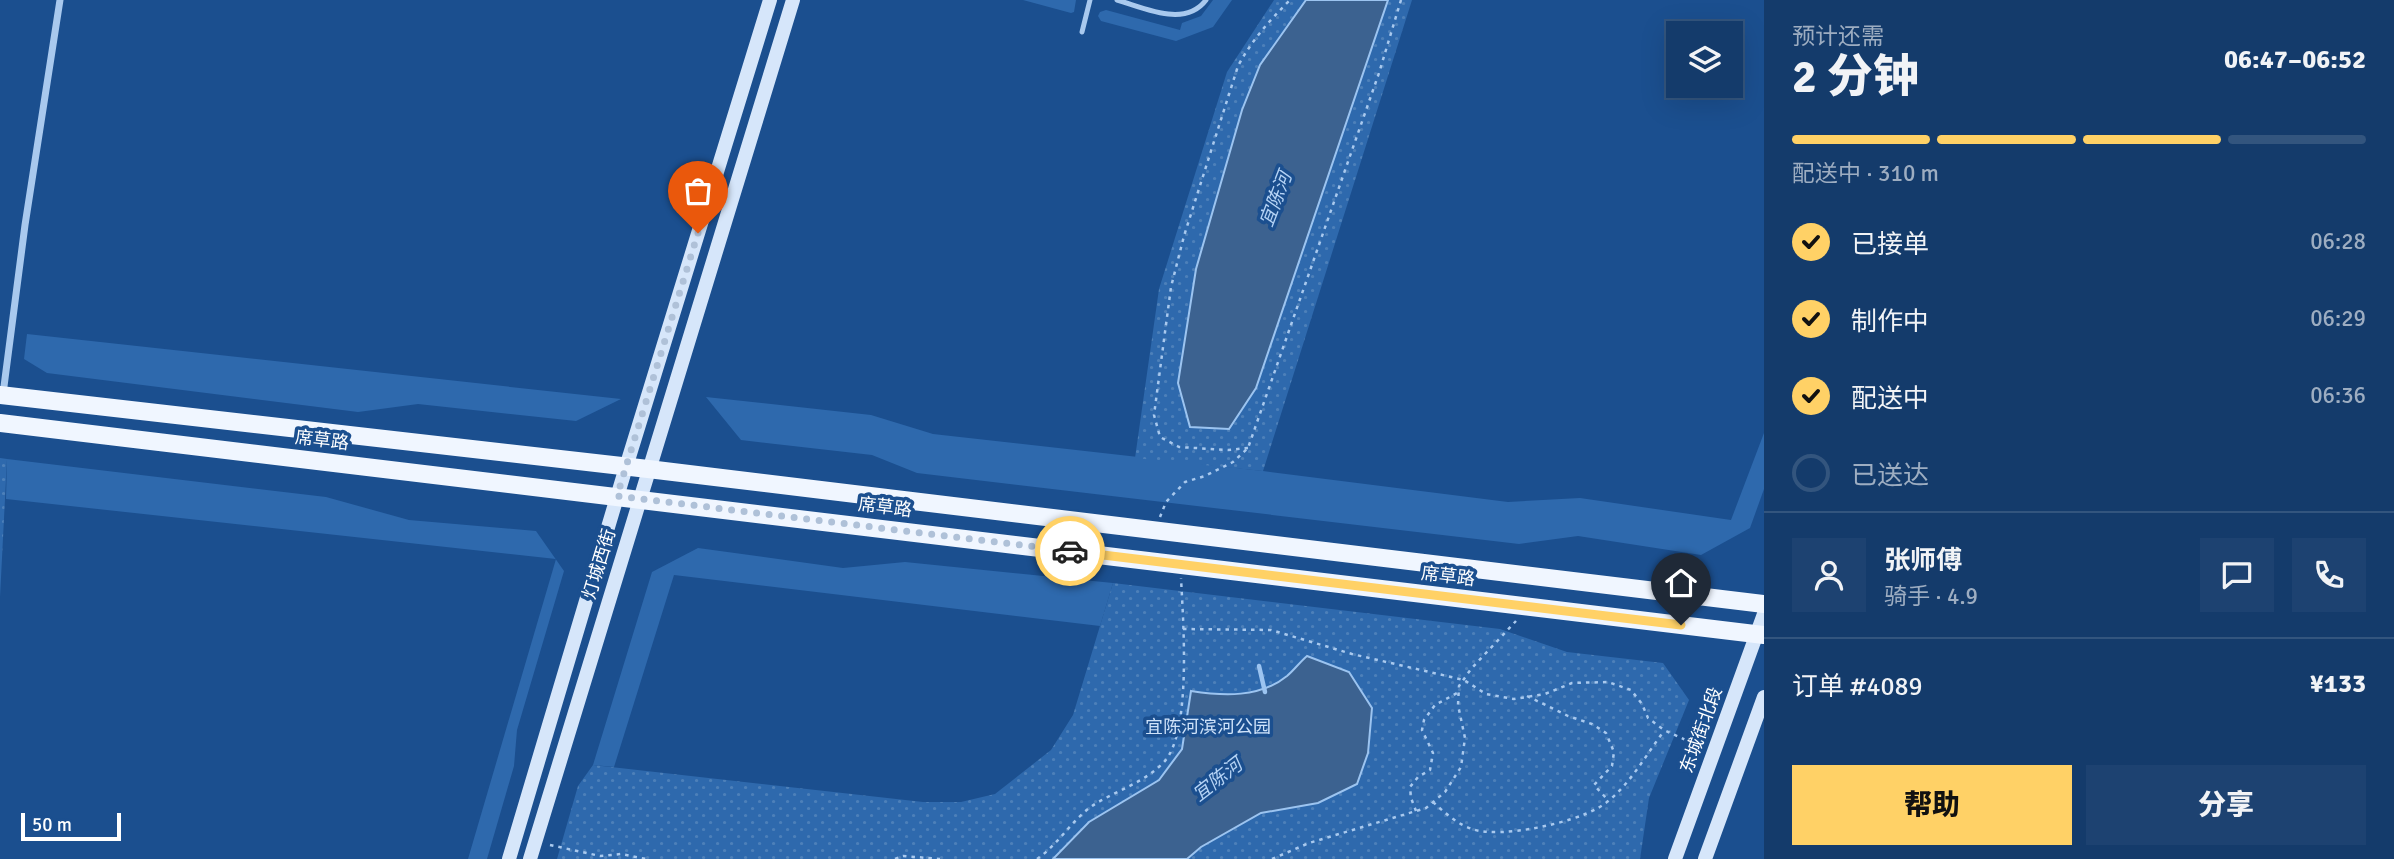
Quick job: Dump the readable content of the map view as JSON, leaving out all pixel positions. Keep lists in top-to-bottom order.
{
  "streets": {
    "main road": ["席草路"],
    "street": ["灯城西街", "东城街北段"]
  },
  "crossings": [
    ["席草路", "灯城西街"],
    ["席草路", "东城街北段"]
  ],
  "water": ["宜陈河"],
  "parks": ["宜陈河滨河公园"],
  "scale_bar": "50 m",
  "page": {
    "heading": ["2 分钟", "预计还需", "06:47–06:52"],
    "panel": [
      "张师傅",
      "骑手 · 4.9",
      "订单 #4089",
      "¥133"
    ],
    "bar": "配送中 · 310 m",
    "list": [
      ["已接单", "06:28"],
      ["制作中", "06:29"],
      ["配送中", "06:36"],
      "已送达"
    ],
    "buttons": ["帮助", "分享"],
    "scale": "50 m"
  }
}
